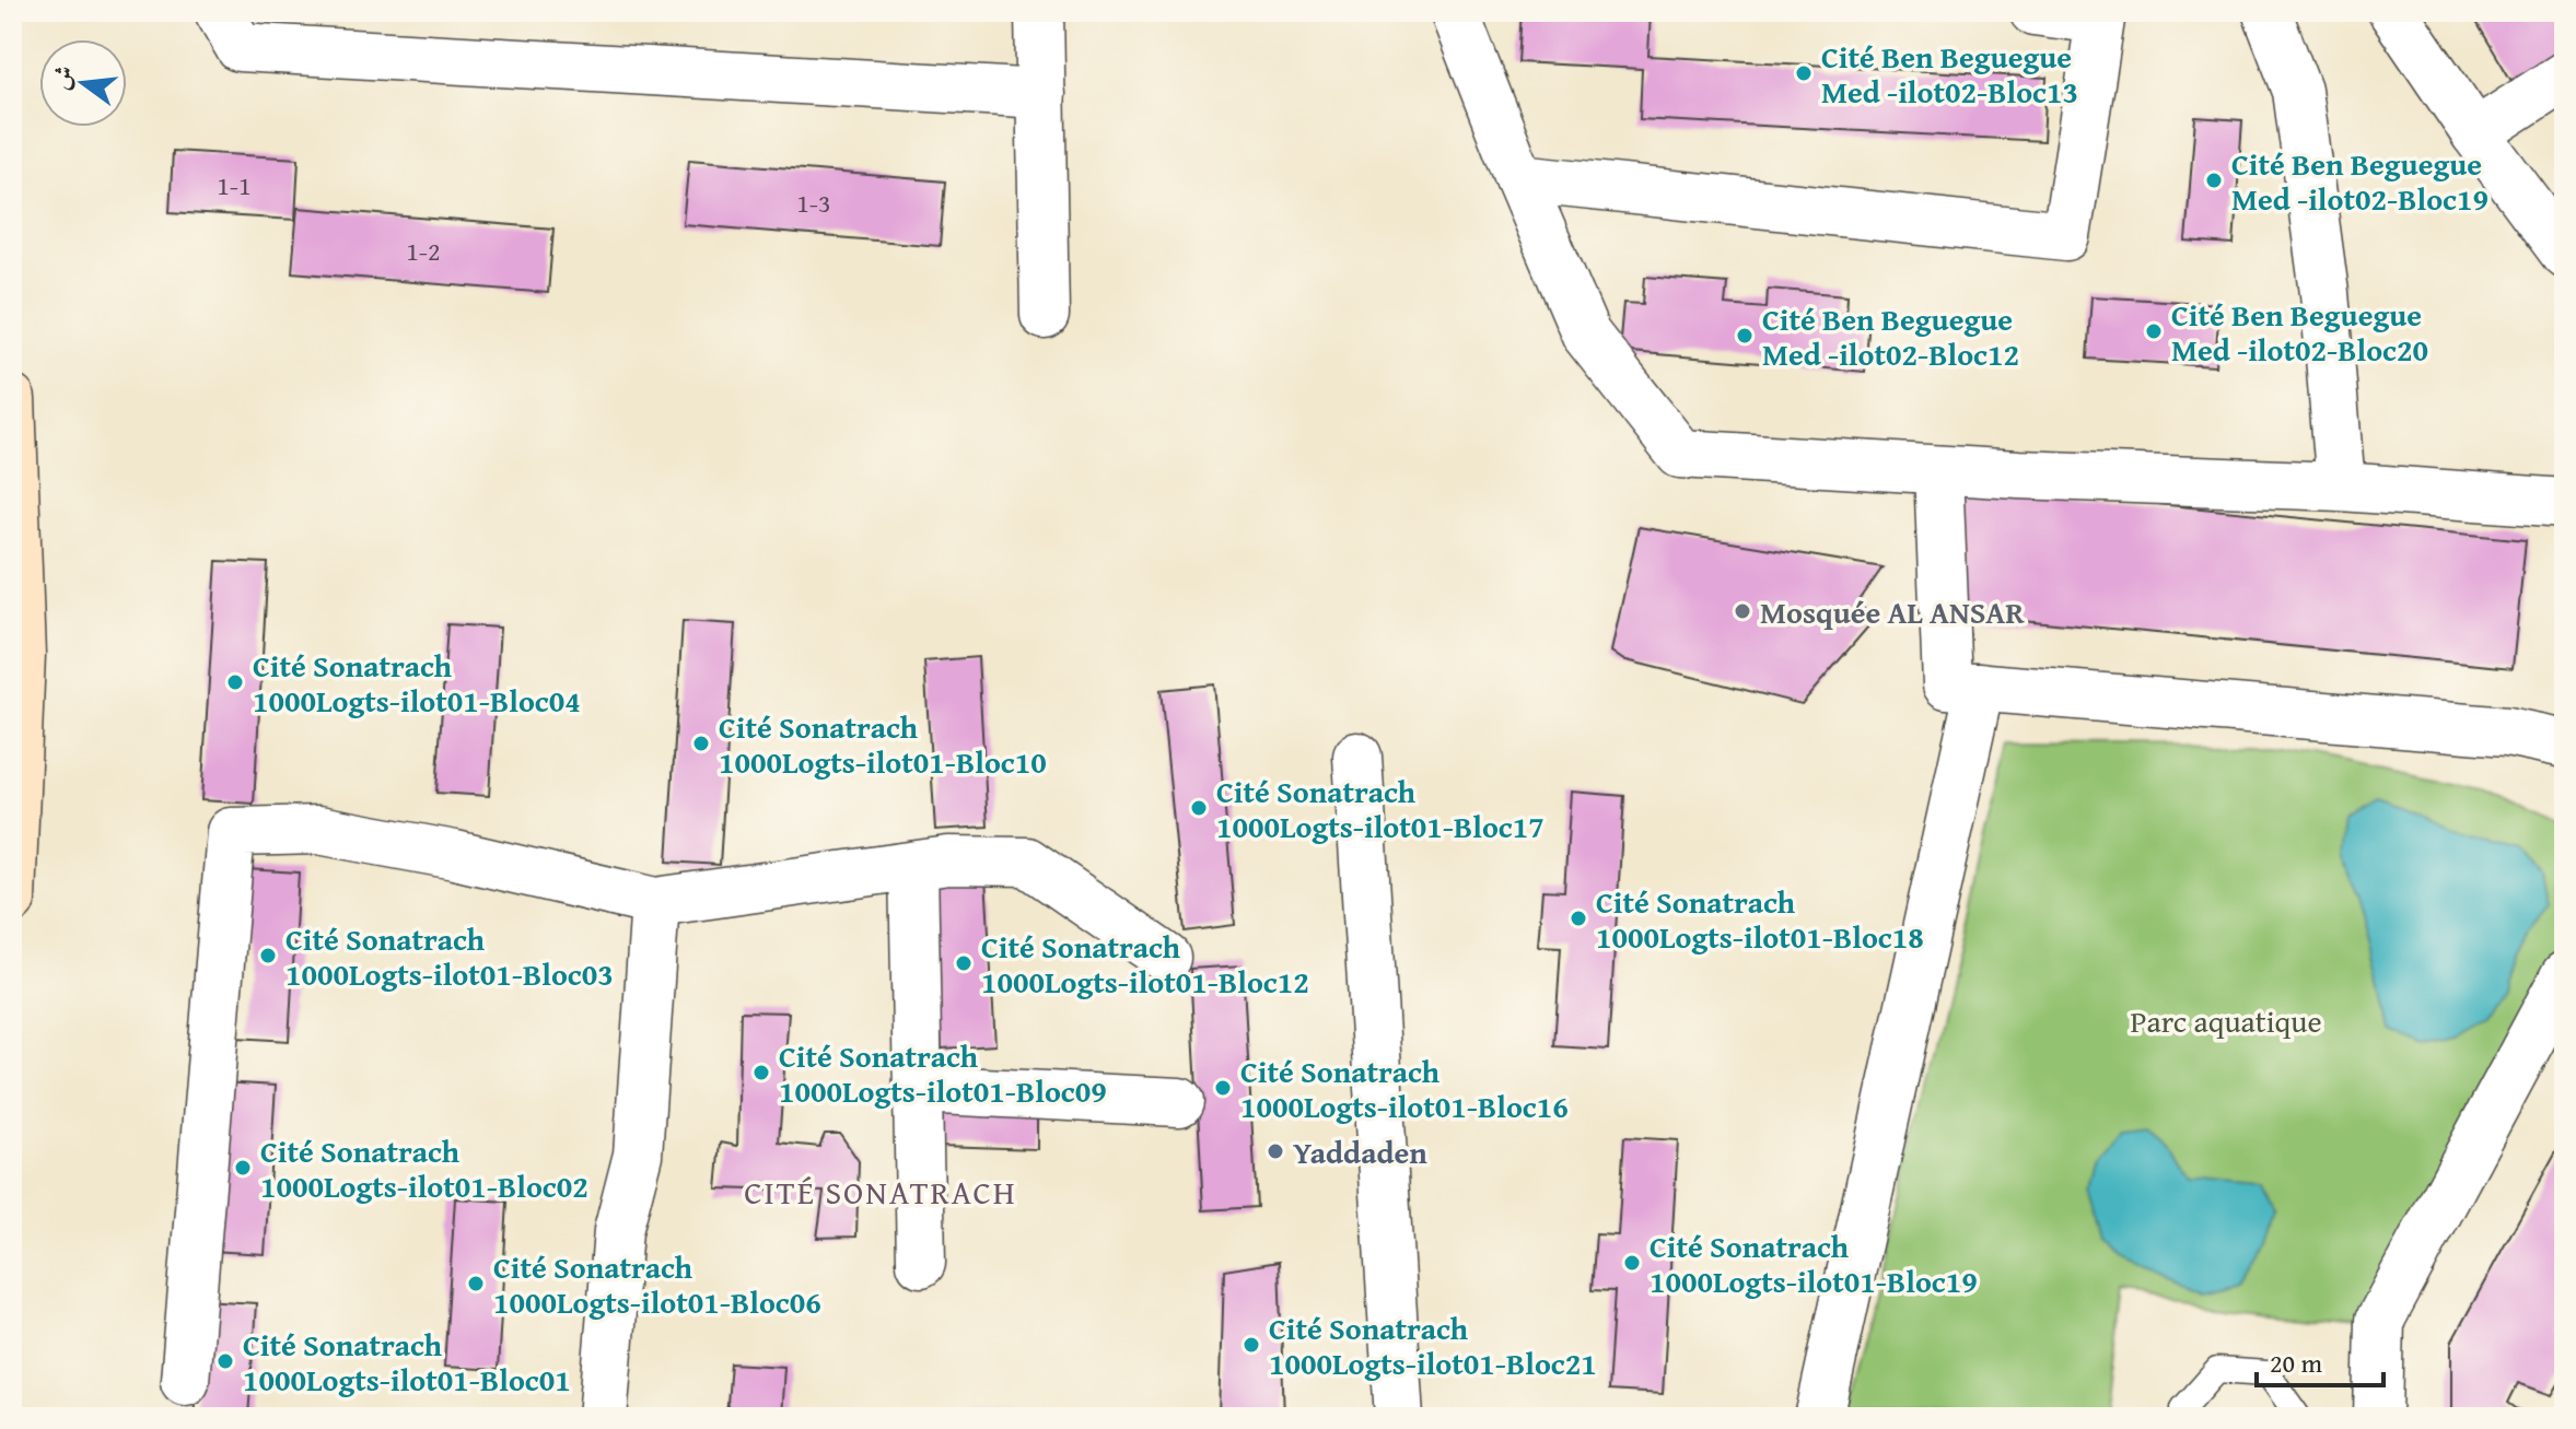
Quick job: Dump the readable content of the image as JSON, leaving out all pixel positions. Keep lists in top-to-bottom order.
{
  "districts": ["CITÉ SONATRACH"],
  "parks": ["Parc aquatique"],
  "places": [
    "Cité Ben Beguegue Med -ilot02-Bloc13",
    "Cité Ben Beguegue Med -ilot02-Bloc19",
    "Cité Ben Beguegue Med -ilot02-Bloc20",
    "Cité Ben Beguegue Med -ilot02-Bloc12",
    "Mosquée AL ANSAR",
    "Cité Sonatrach 1000Logts-ilot01-Bloc04",
    "Cité Sonatrach 1000Logts-ilot01-Bloc10",
    "Cité Sonatrach 1000Logts-ilot01-Bloc17",
    "Cité Sonatrach 1000Logts-ilot01-Bloc18",
    "Cité Sonatrach 1000Logts-ilot01-Bloc03",
    "Cité Sonatrach 1000Logts-ilot01-Bloc12",
    "Cité Sonatrach 1000Logts-ilot01-Bloc09",
    "Cité Sonatrach 1000Logts-ilot01-Bloc16",
    "Yaddaden",
    "Cité Sonatrach 1000Logts-ilot01-Bloc02",
    "Cité Sonatrach 1000Logts-ilot01-Bloc19",
    "Cité Sonatrach 1000Logts-ilot01-Bloc06",
    "Cité Sonatrach 1000Logts-ilot01-Bloc21",
    "Cité Sonatrach 1000Logts-ilot01-Bloc01"
  ],
  "house_numbers": ["1-1", "1-3", "1-2"],
  "scale_bar": "20 m",
  "north": "left"
}
